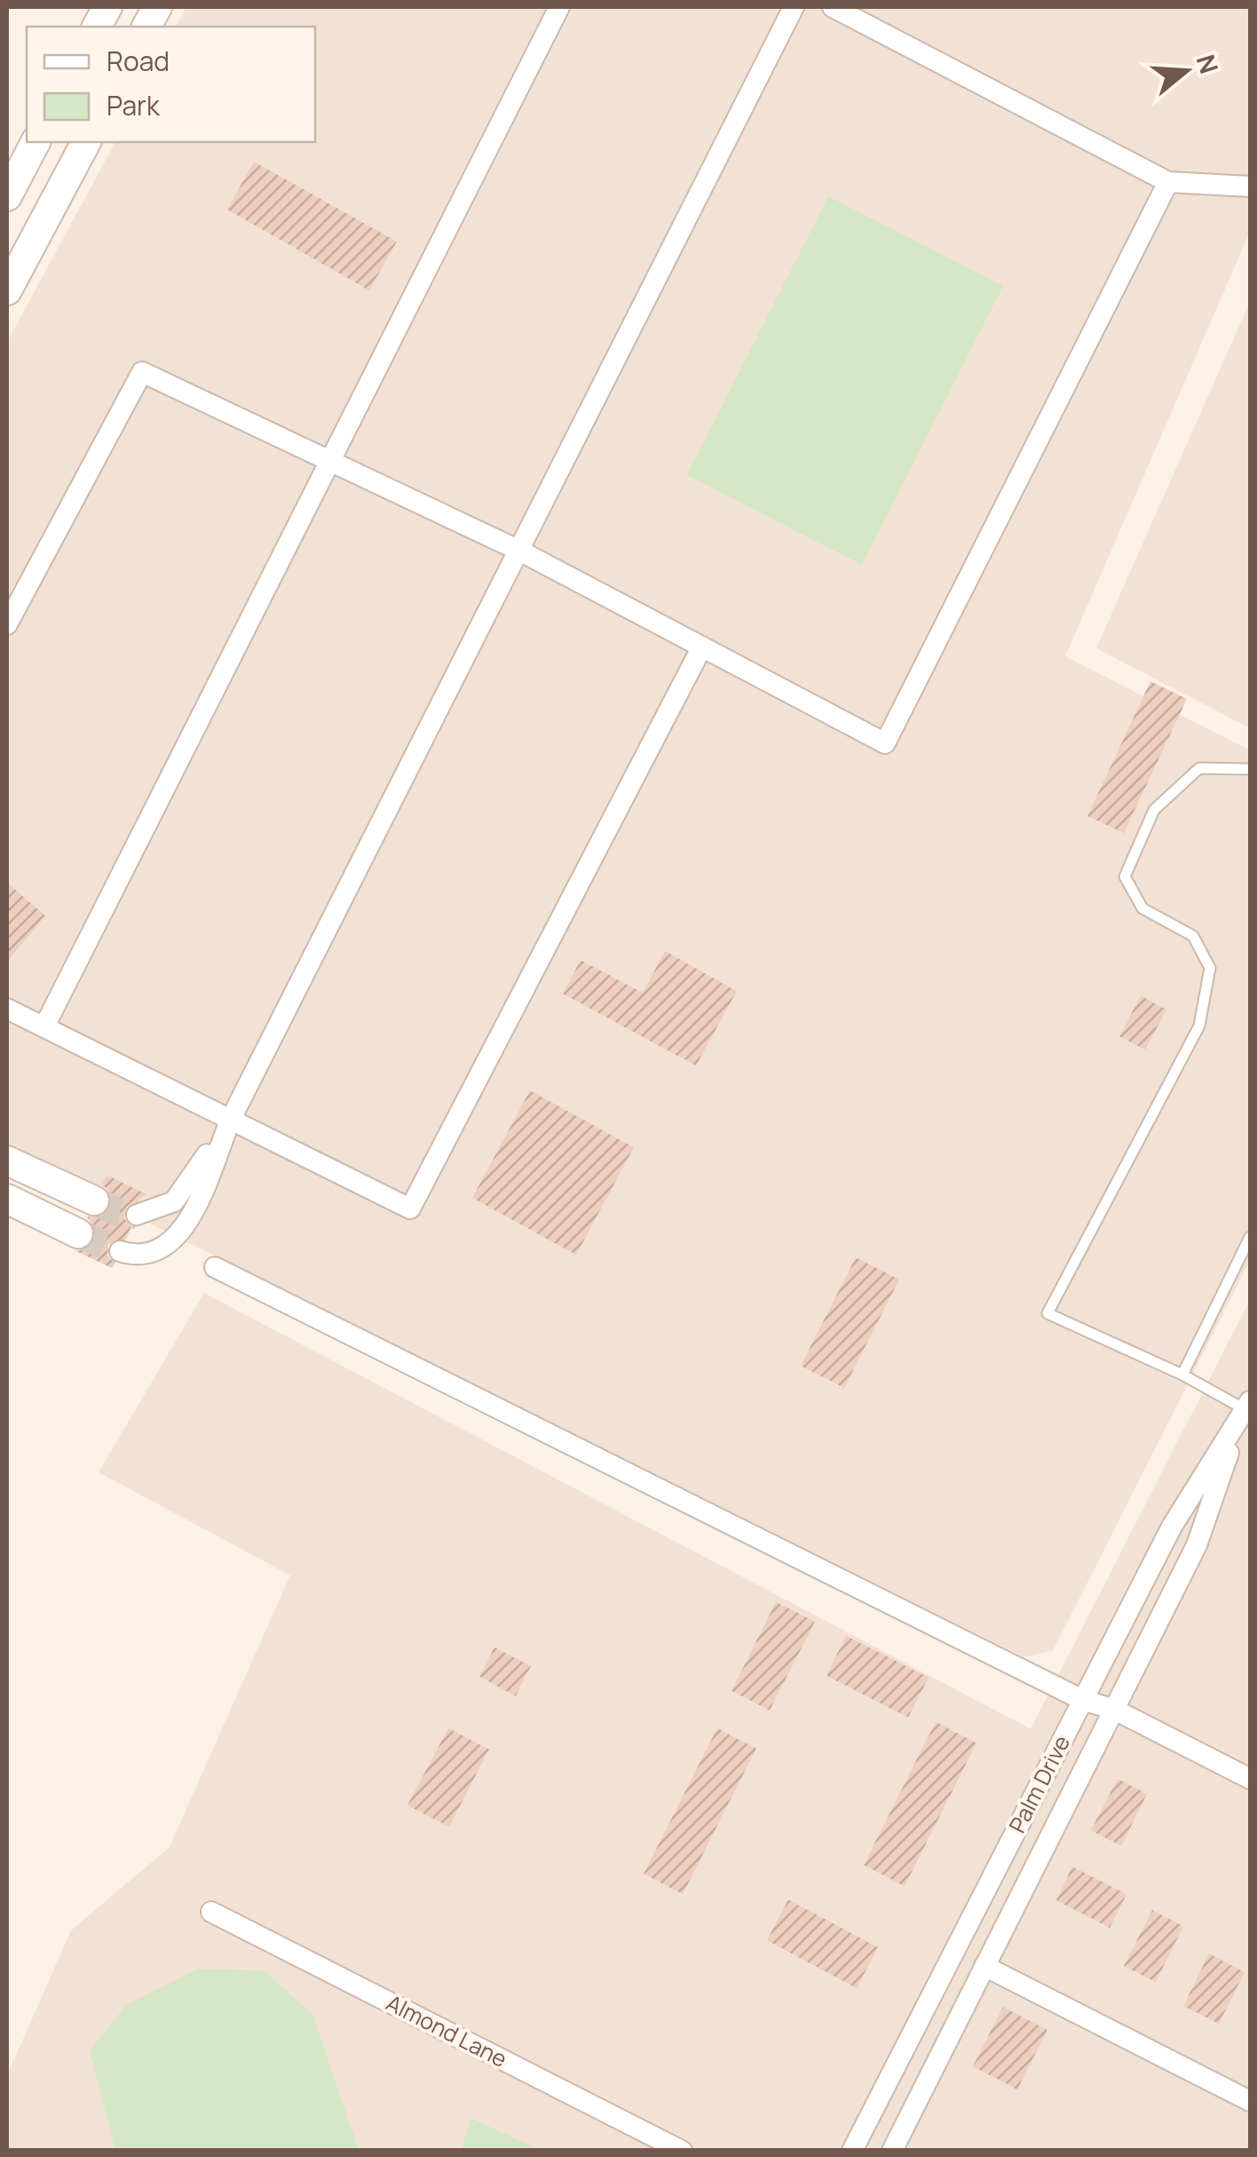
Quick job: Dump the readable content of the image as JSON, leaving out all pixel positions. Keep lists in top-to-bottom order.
{
  "streets": {
    "street": ["Palm Drive", "Almond Lane"]
  },
  "legend": ["Road", "Park"],
  "north": "right"
}
